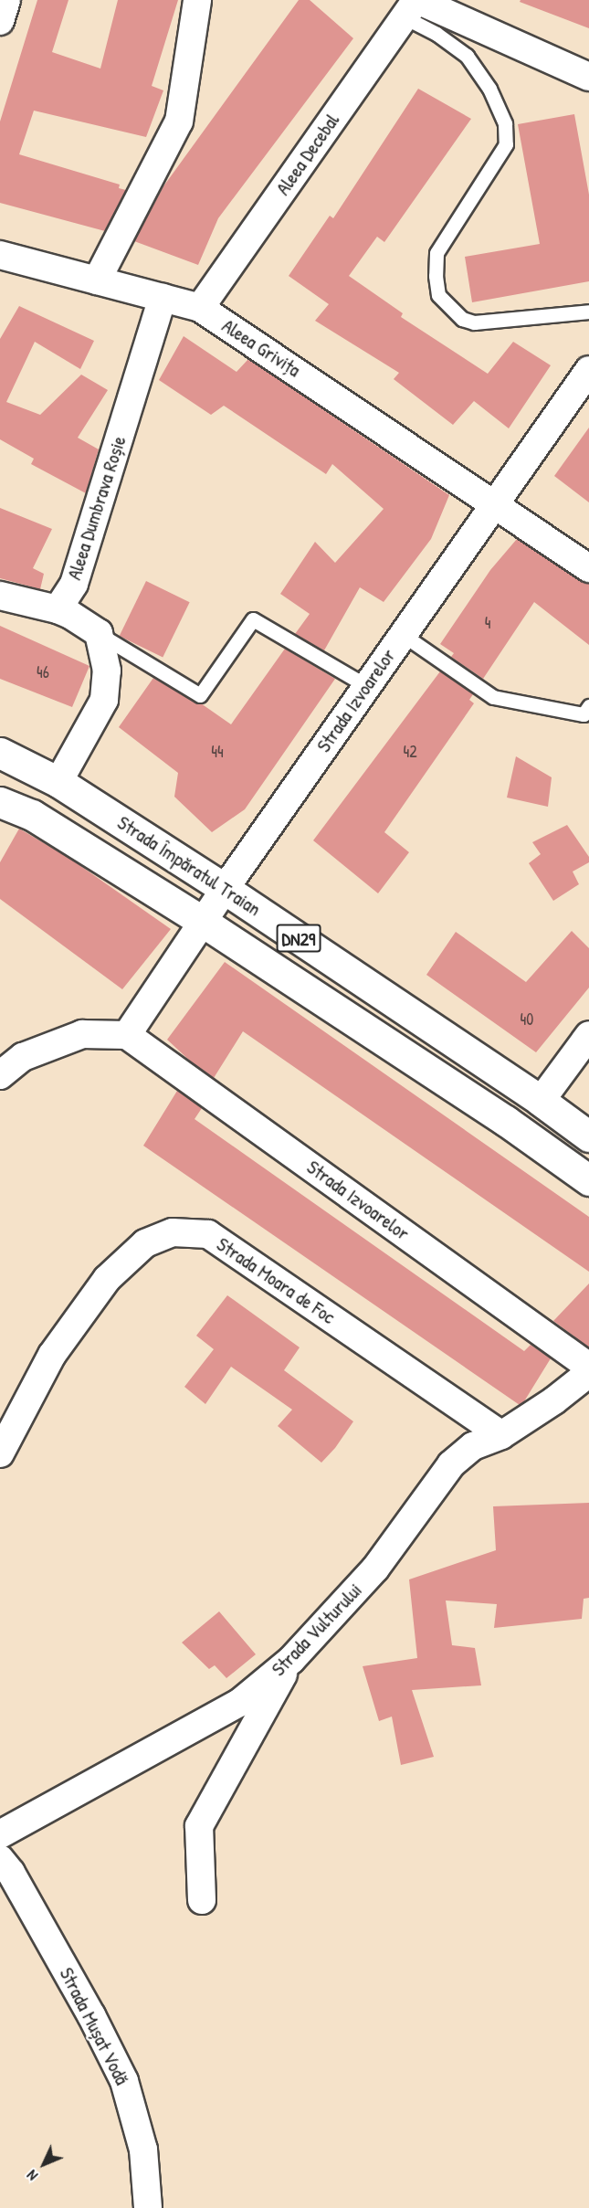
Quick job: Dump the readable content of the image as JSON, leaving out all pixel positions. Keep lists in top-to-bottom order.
{
  "streets": {
    "main road": ["Strada Împăratul Traian", "DN29"],
    "street": [
      "Aleea Decebal",
      "Aleea Grivița",
      "Aleea Dumbrava Roșie",
      "Strada Izvoarelor",
      "Strada Moara de Foc",
      "Strada Vulturului",
      "Strada Mușat Vodă"
    ]
  },
  "crossings": [
    ["Aleea Decebal", "Aleea Grivița"],
    ["Aleea Grivița", "Aleea Dumbrava Roșie"],
    ["Aleea Grivița", "Strada Izvoarelor"],
    ["Strada Izvoarelor", "Strada Împăratul Traian"],
    ["Strada Moara de Foc", "Strada Vulturului"]
  ],
  "house_numbers": [
    "4",
    "46",
    "44",
    "42",
    "40"
  ],
  "north": "bottom left"
}
